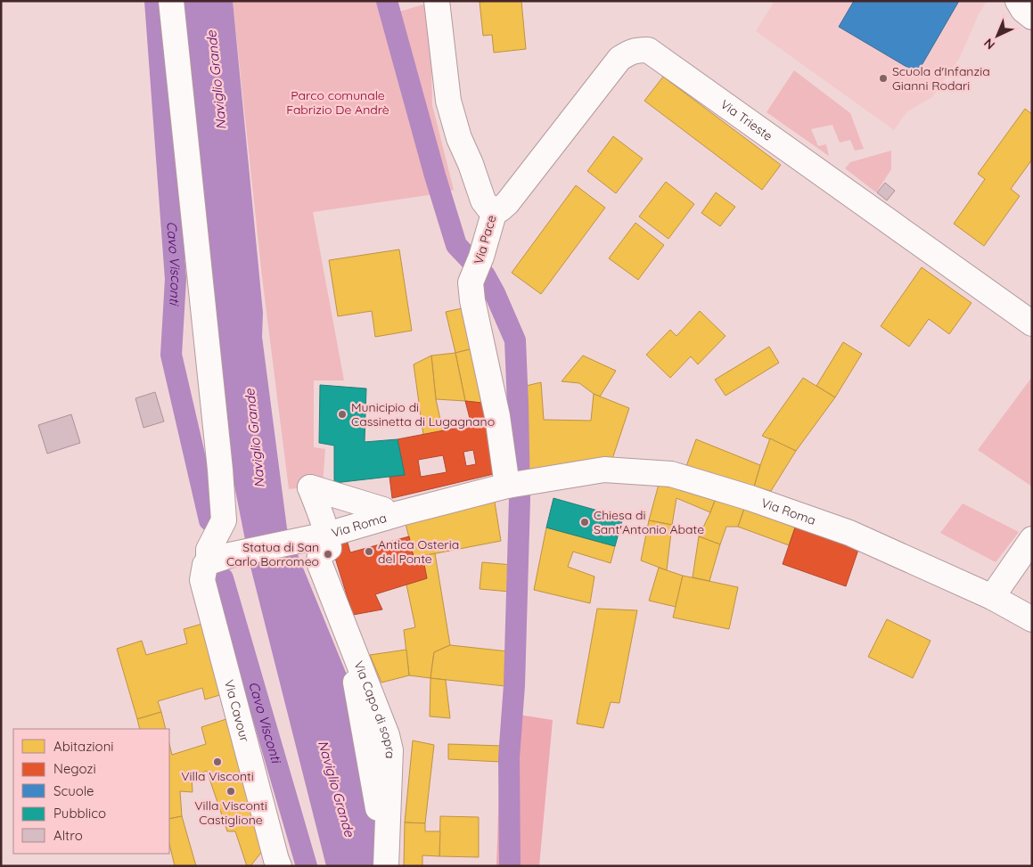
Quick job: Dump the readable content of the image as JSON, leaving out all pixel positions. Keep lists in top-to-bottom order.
{
  "streets": {
    "street": [
      "Via Trieste",
      "Via Pace",
      "Via Roma",
      "Via Cavour",
      "Via Capo di sopra"
    ]
  },
  "crossings": [
    ["Via Trieste", "Via Pace"],
    ["Via Pace", "Via Roma"],
    ["Via Roma", "Via Cavour"],
    ["Via Roma", "Via Capo di sopra"]
  ],
  "water": ["Naviglio Grande", "Cavo Visconti"],
  "parks": ["Parco comunale Fabrizio De Andrè"],
  "places": [
    "Scuola d'Infanzia Gianni Rodari",
    "Municipio di Cassinetta di Lugagnano",
    "Chiesa di Sant'Antonio Abate",
    "Antica Osteria del Ponte",
    "Statua di San Carlo Borromeo",
    "Villa Visconti",
    "Villa Visconti Castiglione"
  ],
  "legend": [
    "Abitazioni",
    "Negozi",
    "Scuole",
    "Pubblico",
    "Altro"
  ],
  "north": "bottom left"
}
